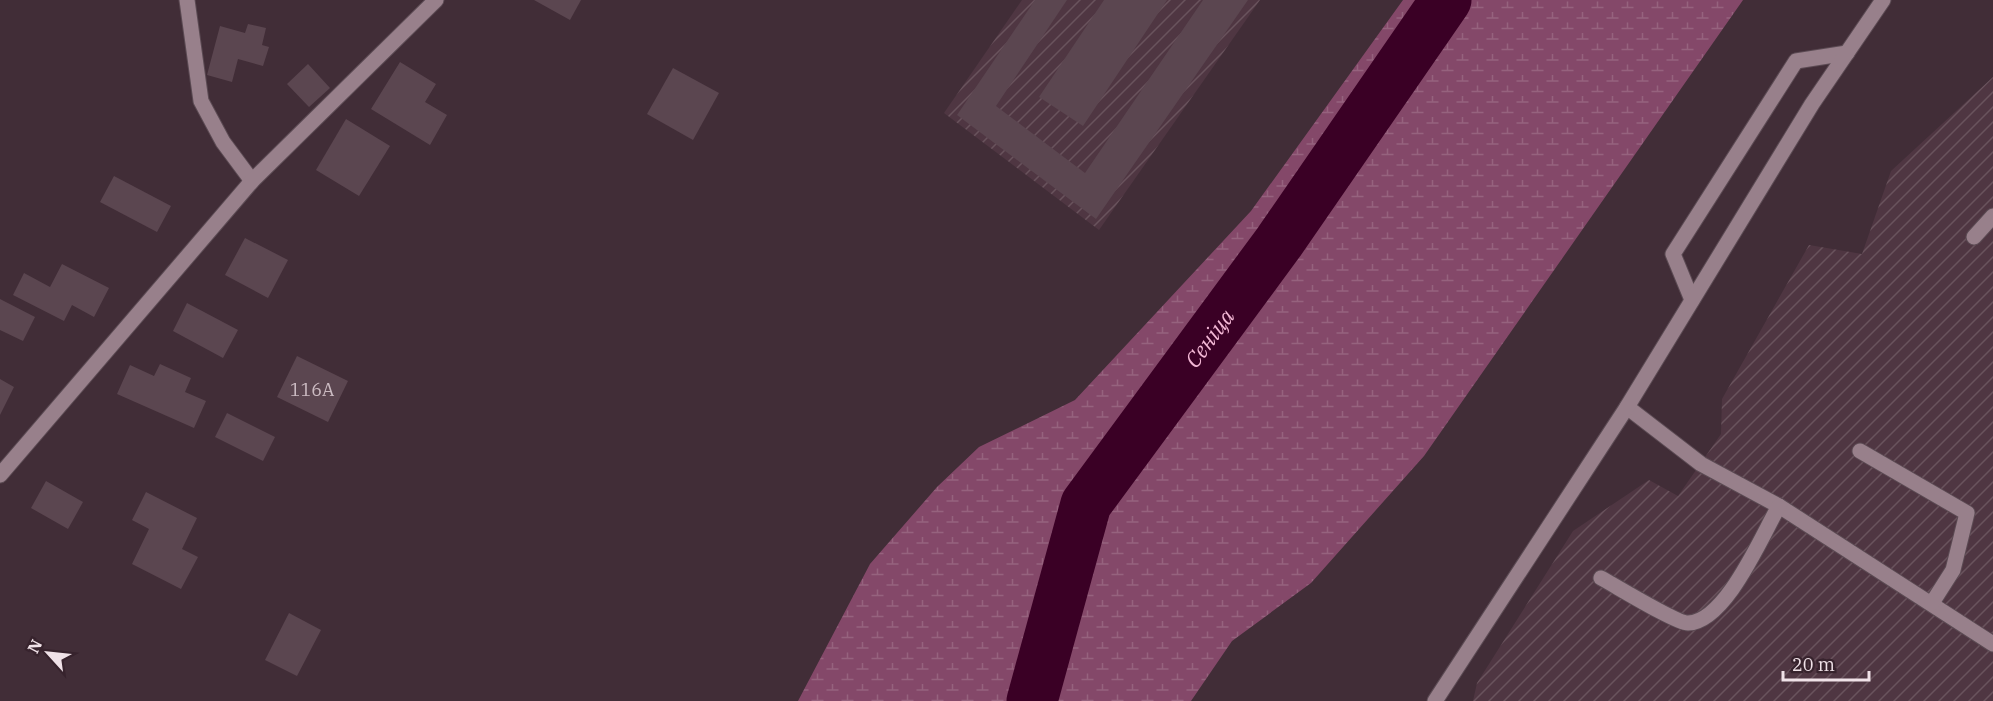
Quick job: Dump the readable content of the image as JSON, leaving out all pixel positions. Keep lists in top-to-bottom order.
{
  "water": ["Сеніца"],
  "house_numbers": ["116А"],
  "scale_bar": "20 m",
  "north": "top left"
}
